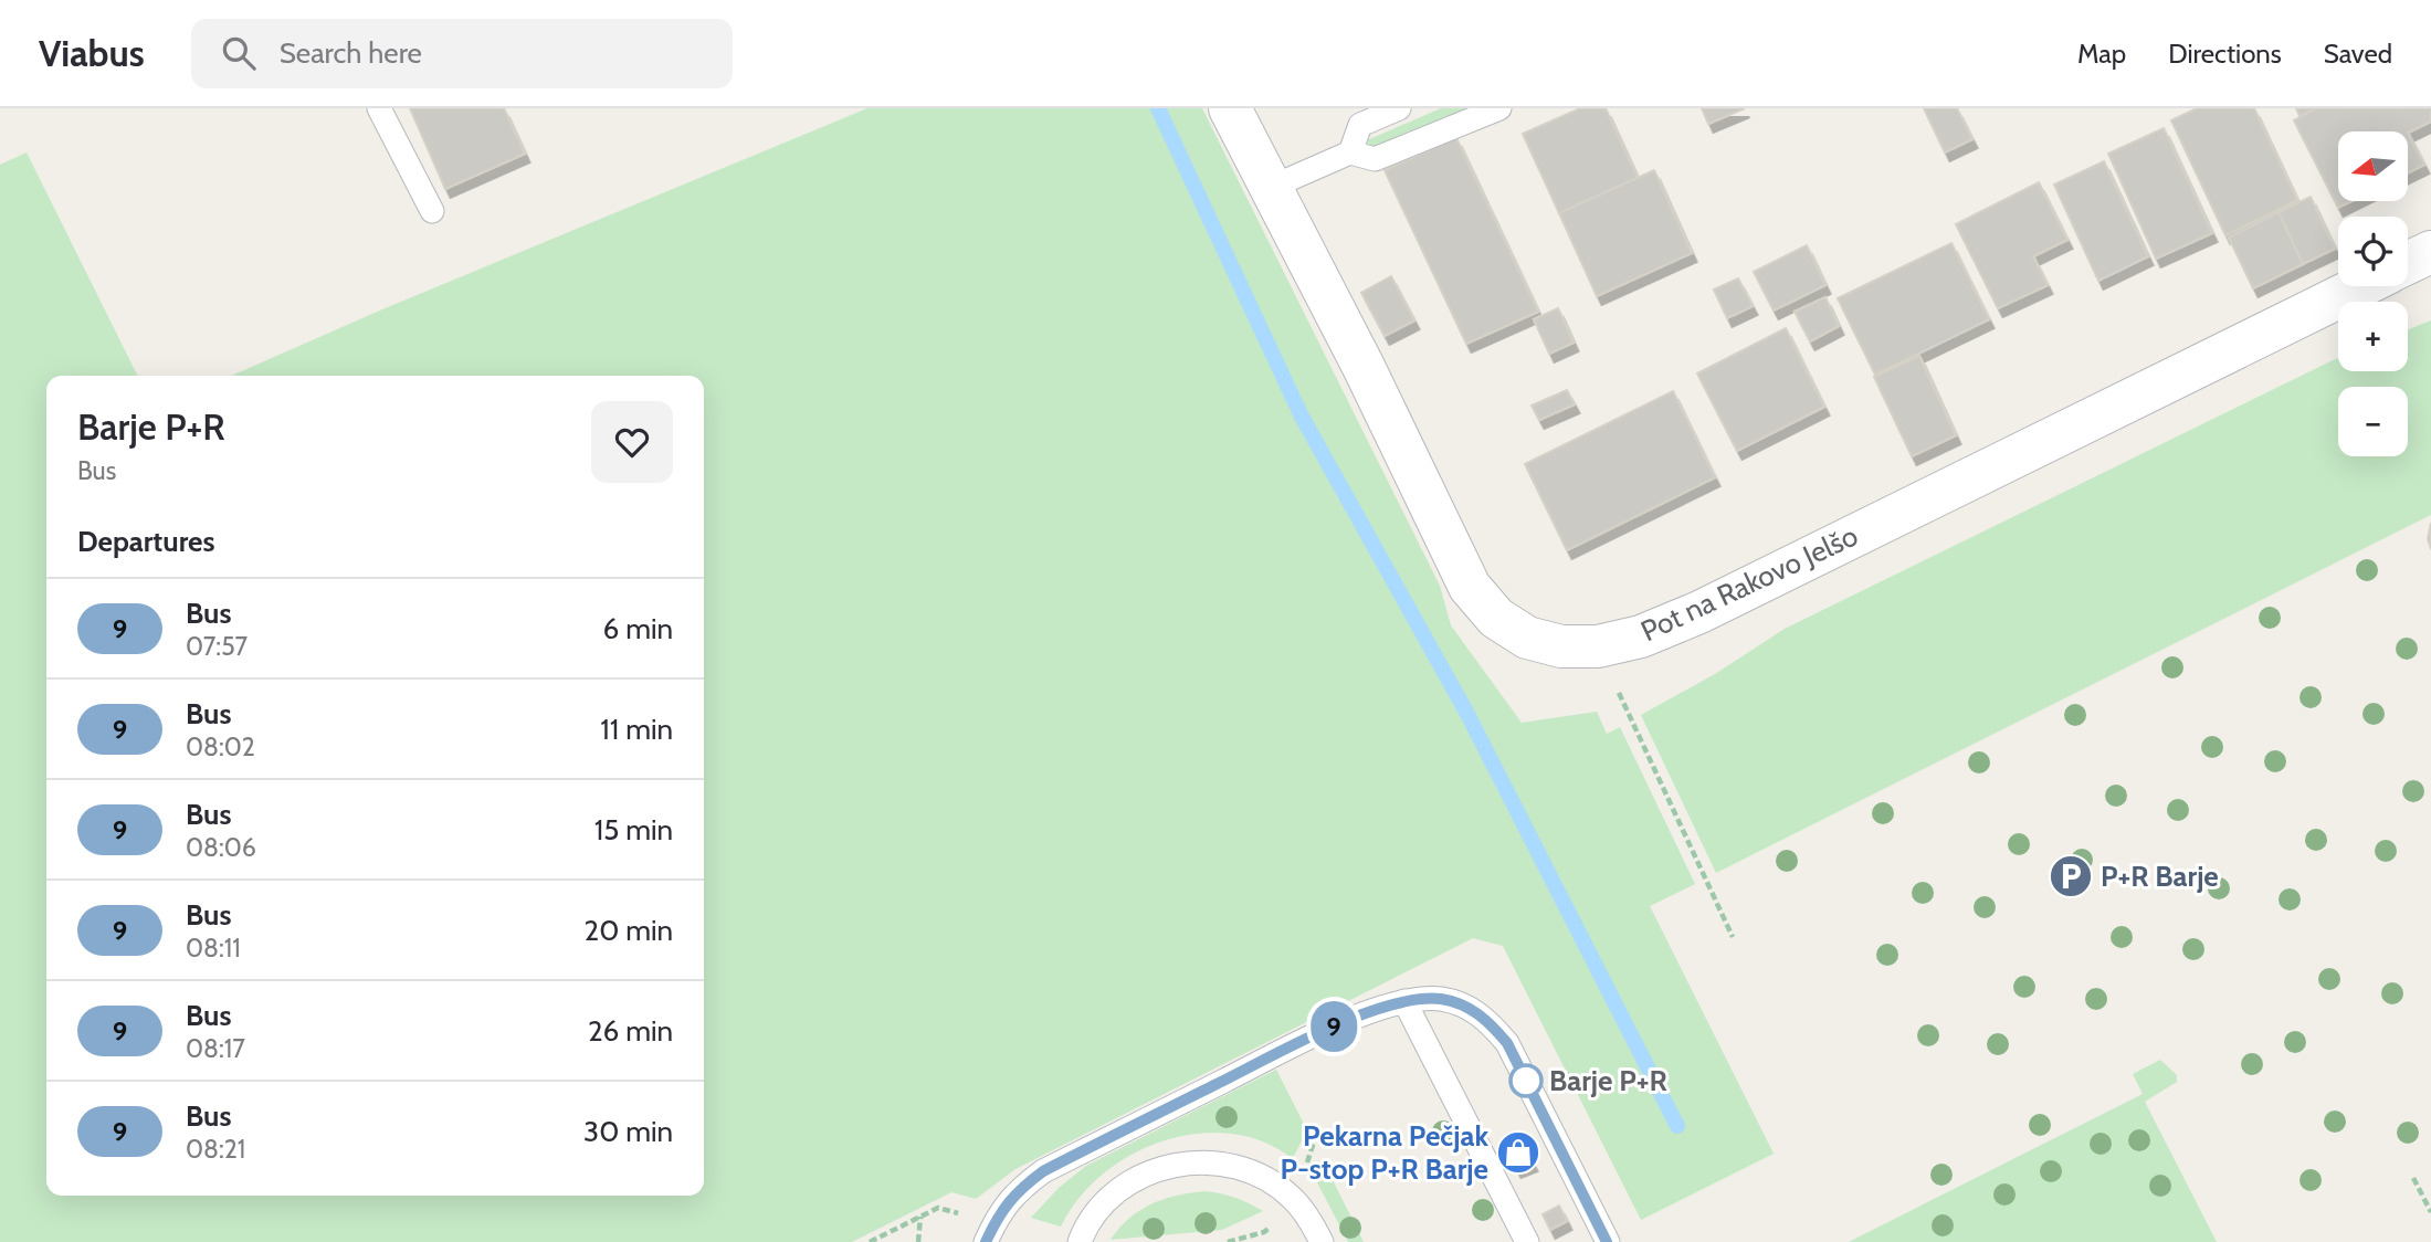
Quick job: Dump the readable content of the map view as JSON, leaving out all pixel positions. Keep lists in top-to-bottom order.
{
  "streets": {
    "street": ["Pot na Rakovo Jelšo"]
  },
  "places": {
    "parking": ["P+R Barje"],
    "other": ["Barje P+R"],
    "shop": ["Pekarna Pečjak P-stop P+R Barje"]
  },
  "lines": ["bus line 9"],
  "north": "left",
  "page": {
    "header": "Viabus",
    "search": "Search here",
    "nav": ["Map", "Directions", "Saved"],
    "on_map": "9",
    "map_buttons": ["+", "−"],
    "heading": [
      ["Barje P+R", "Bus"],
      "Departures"
    ],
    "list": [
      {
        "mark": "9",
        "name": "Bus",
        "note": "07:57",
        "value": "6 min"
      },
      {
        "mark": "9",
        "name": "Bus",
        "note": "08:02",
        "value": "11 min"
      },
      {
        "mark": "9",
        "name": "Bus",
        "note": "08:06",
        "value": "15 min"
      },
      {
        "mark": "9",
        "name": "Bus",
        "note": "08:11",
        "value": "20 min"
      },
      {
        "mark": "9",
        "name": "Bus",
        "note": "08:17",
        "value": "26 min"
      },
      {
        "mark": "9",
        "name": "Bus",
        "note": "08:21",
        "value": "30 min"
      }
    ]
  }
}
